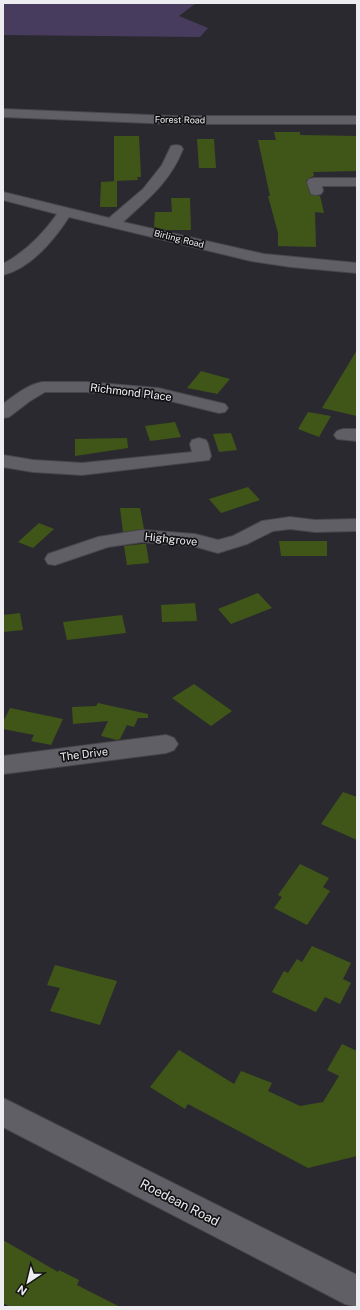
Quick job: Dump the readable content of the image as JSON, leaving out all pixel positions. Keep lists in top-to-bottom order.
{
  "streets": {
    "street": [
      "Forest Road",
      "Birling Road",
      "Richmond Place",
      "Highgrove",
      "The Drive",
      "Roedean Road"
    ]
  },
  "north": "bottom left"
}
